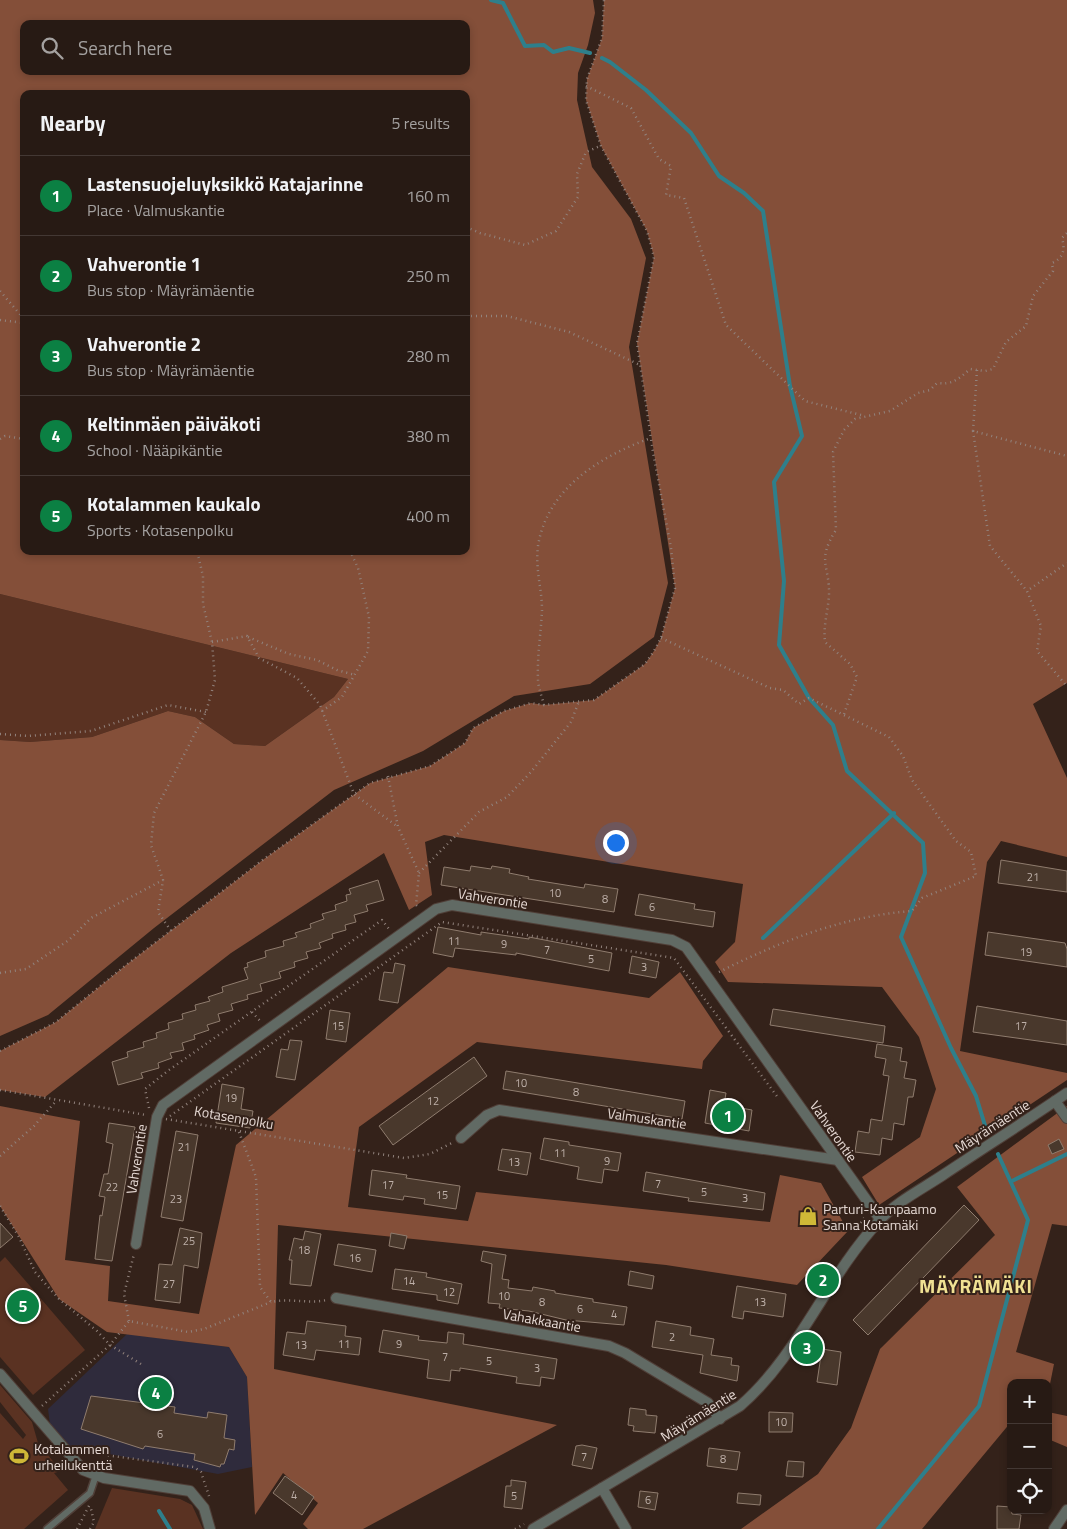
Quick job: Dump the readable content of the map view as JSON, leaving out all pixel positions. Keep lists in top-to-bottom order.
{
  "streets": {
    "street": [
      "Vahverontie",
      "Valmuskantie",
      "Mäyrämäentie",
      "Vahakkaantie"
    ],
    "path": ["Kotasenpolku"]
  },
  "crossings": [
    ["Vahverontie", "Kotasenpolku"],
    ["Vahverontie", "Valmuskantie"],
    ["Vahverontie", "Mäyrämäentie"],
    ["Kotasenpolku", "Valmuskantie"],
    ["Mäyrämäentie", "Vahakkaantie"]
  ],
  "districts": ["MÄYRÄMÄKI"],
  "places": {
    "shop": ["Parturi-Kampaamo Sanna Kotamäki"],
    "sports": ["Kotalammen urheilukenttä"]
  },
  "house_numbers": [
    "21",
    "10",
    "8",
    "6",
    "11",
    "9",
    "7",
    "19",
    "5",
    "3",
    "15",
    "17",
    "10",
    "8",
    "19",
    "12",
    "21",
    "11",
    "9",
    "13",
    "7",
    "17",
    "22",
    "5",
    "15",
    "3",
    "23",
    "25",
    "18",
    "16",
    "14",
    "27",
    "12",
    "10",
    "8",
    "13",
    "6",
    "4",
    "2",
    "11",
    "9",
    "13",
    "7",
    "5",
    "3",
    "10",
    "6",
    "7",
    "8",
    "4",
    "5",
    "6"
  ],
  "page": {
    "search": "Search here",
    "heading": ["Nearby", "5 results"],
    "list": [
      {
        "mark": "1",
        "name": "Lastensuojeluyksikkö Katajarinne",
        "note": "Place · Valmuskantie",
        "value": "160 m"
      },
      {
        "mark": "2",
        "name": "Vahverontie 1",
        "note": "Bus stop · Mäyrämäentie",
        "value": "250 m"
      },
      {
        "mark": "3",
        "name": "Vahverontie 2",
        "note": "Bus stop · Mäyrämäentie",
        "value": "280 m"
      },
      {
        "mark": "4",
        "name": "Keltinmäen päiväkoti",
        "note": "School · Nääpikäntie",
        "value": "380 m"
      },
      {
        "mark": "5",
        "name": "Kotalammen kaukalo",
        "note": "Sports · Kotasenpolku",
        "value": "400 m"
      }
    ],
    "pins": [
      "1",
      "2",
      "5",
      "3",
      "4"
    ],
    "map_buttons": ["+", "−"]
  }
}
